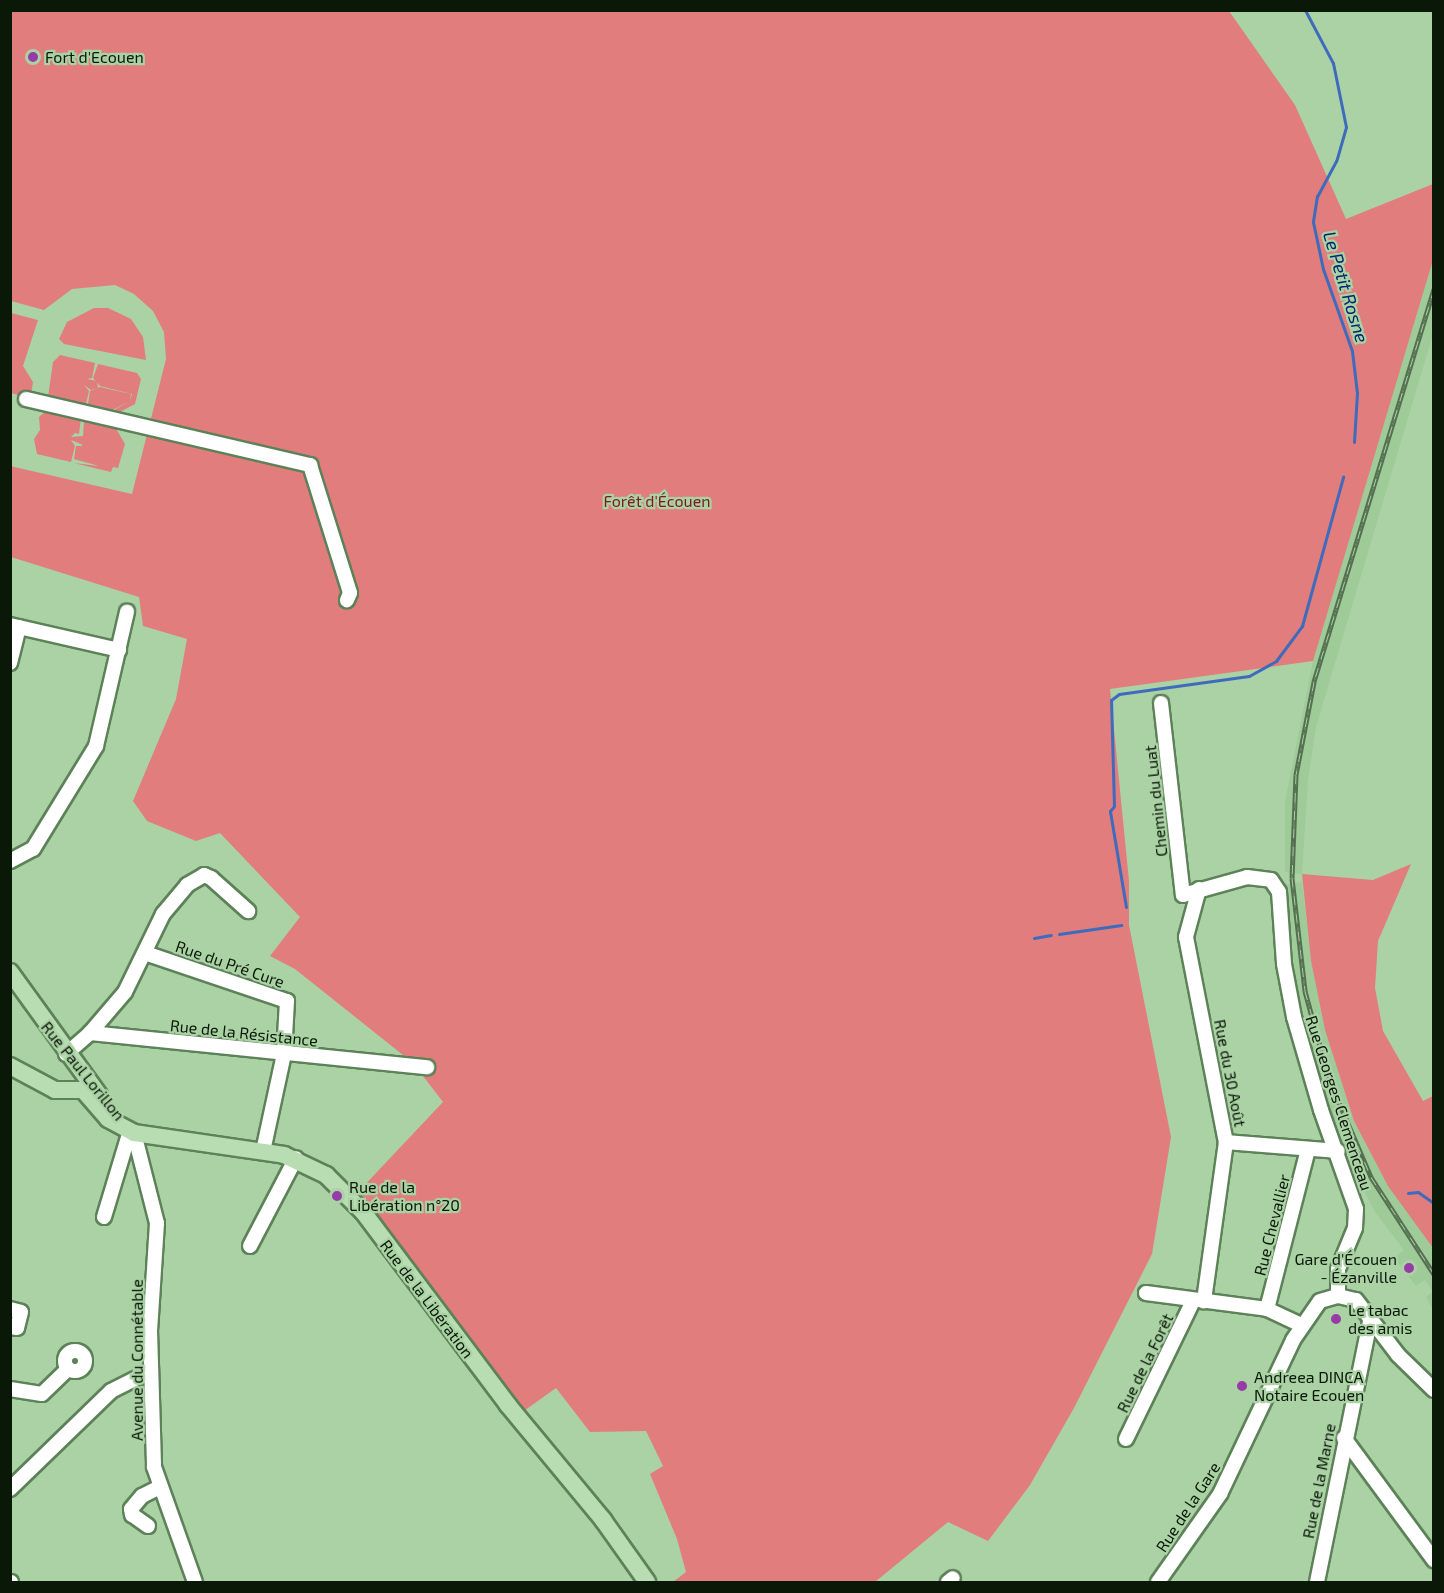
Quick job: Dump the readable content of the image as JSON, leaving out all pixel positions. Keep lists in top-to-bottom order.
{
  "streets": {
    "main road": ["Rue Paul Lorillon", "Rue de la Libération"],
    "street": [
      "Chemin du Luat",
      "Rue du Pré Cure",
      "Rue de la Résistance",
      "Rue du 30 Août",
      "Rue Georges Clemenceau",
      "Rue Chevallier",
      "Avenue du Connétable",
      "Rue de la Forêt",
      "Rue de la Marne",
      "Rue de la Gare"
    ]
  },
  "crossings": [
    ["Chemin du Luat", "Rue du 30 Août"],
    ["Chemin du Luat", "Rue Georges Clemenceau"],
    ["Rue du Pré Cure", "Rue de la Résistance"],
    ["Rue Paul Lorillon", "Rue de la Libération"],
    ["Rue Paul Lorillon", "Avenue du Connétable"],
    ["Rue du 30 Août", "Rue Georges Clemenceau"],
    ["Rue du 30 Août", "Rue de la Forêt"],
    ["Rue Georges Clemenceau", "Rue de la Gare"],
    ["Rue de la Libération", "Avenue du Connétable"]
  ],
  "water": ["Le Petit Rosne"],
  "parks": ["Forêt d'Écouen"],
  "places": [
    "Fort d'Ecouen",
    "Rue de la Libération n°20",
    "Gare d'Écouen - Ézanville",
    "Le tabac des amis",
    "Andreea DINCA Notaire Ecouen"
  ]
}
